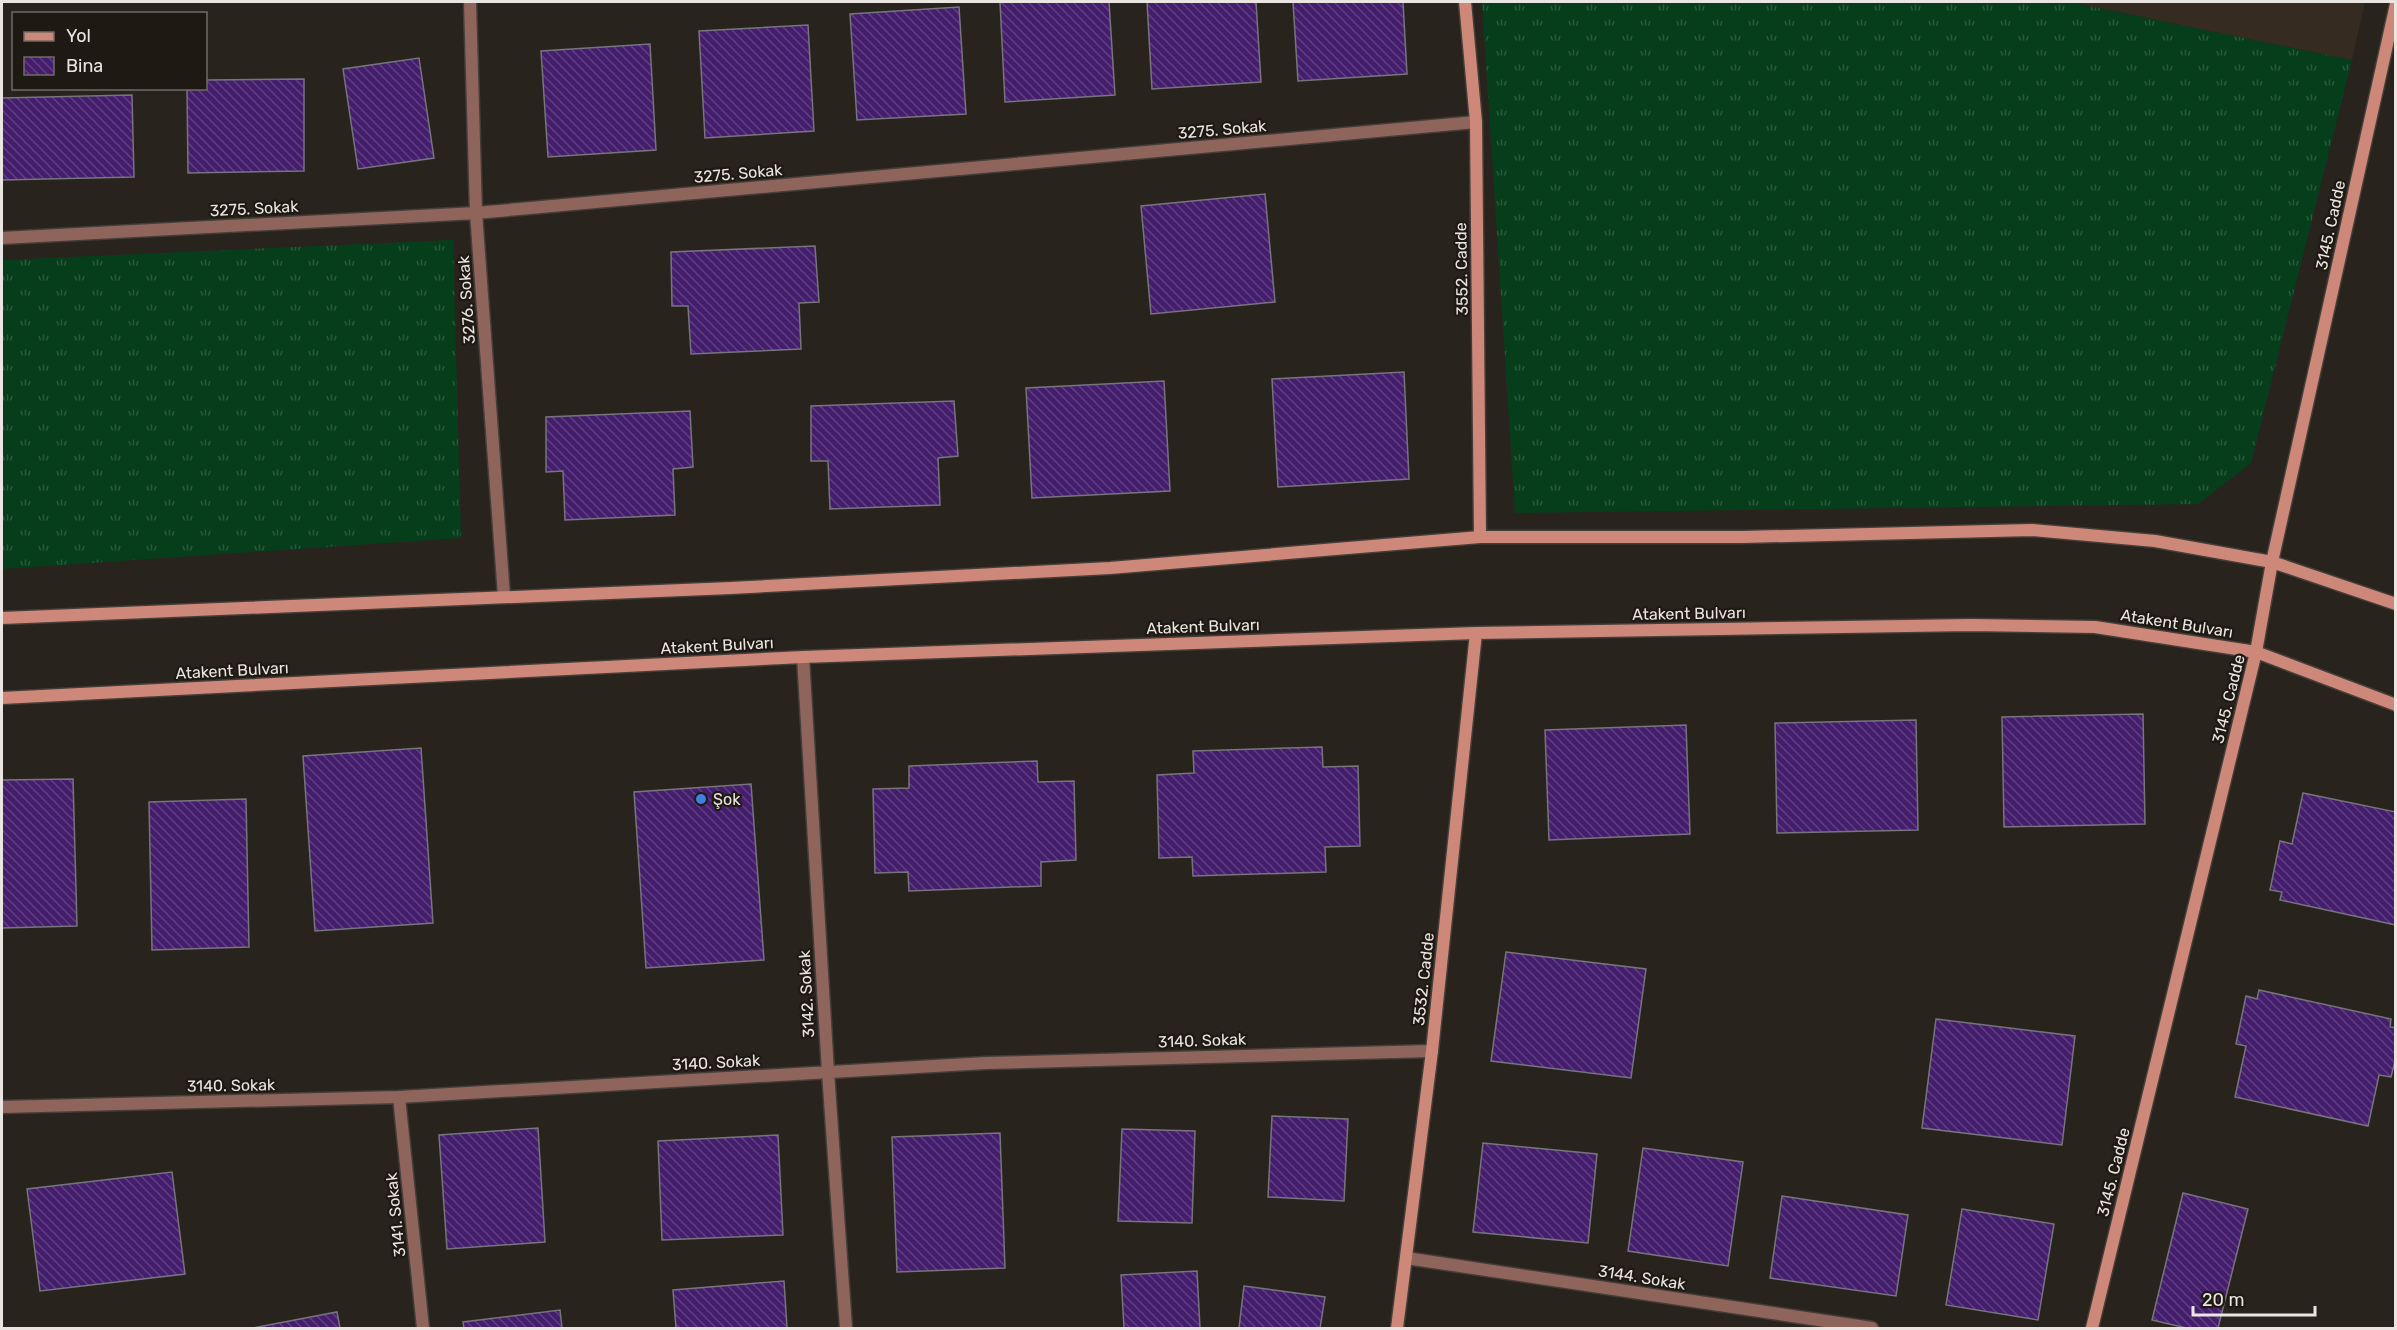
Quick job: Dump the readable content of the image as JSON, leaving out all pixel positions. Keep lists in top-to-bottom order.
{
  "streets": {
    "main road": [
      "3145. Cadde",
      "3552. Cadde",
      "Atakent Bulvarı",
      "3532. Cadde"
    ],
    "street": [
      "3275. Sokak",
      "3276. Sokak",
      "3142. Sokak",
      "3140. Sokak",
      "3141. Sokak",
      "3144. Sokak"
    ]
  },
  "crossings": [
    ["3275. Sokak", "3552. Cadde"],
    ["3275. Sokak", "3276. Sokak"],
    ["3145. Cadde", "Atakent Bulvarı"],
    ["Atakent Bulvarı", "3532. Cadde"],
    ["Atakent Bulvarı", "3142. Sokak"],
    ["3532. Cadde", "3140. Sokak"],
    ["3532. Cadde", "3144. Sokak"],
    ["3142. Sokak", "3140. Sokak"],
    ["3140. Sokak", "3141. Sokak"]
  ],
  "places": ["Şok"],
  "legend": ["Yol", "Bina"],
  "scale_bar": "20 m"
}
